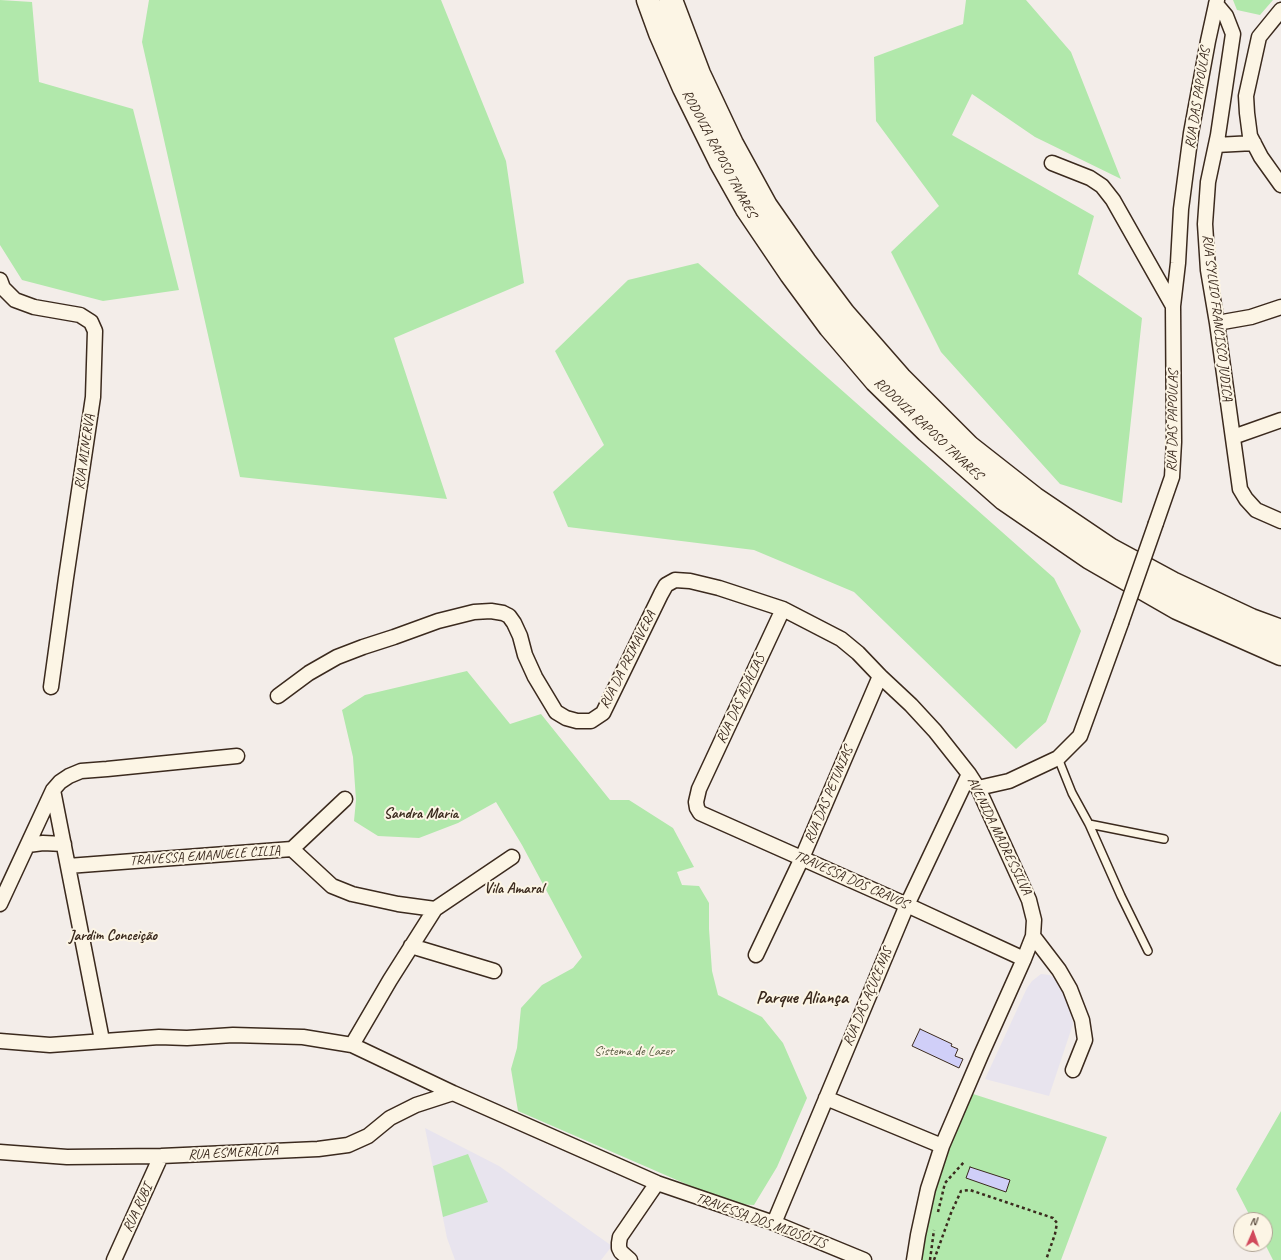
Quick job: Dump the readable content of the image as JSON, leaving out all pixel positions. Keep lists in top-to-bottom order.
{
  "streets": {
    "highway": ["RODOVIA RAPOSO TAVARES"],
    "street": [
      "RUA DAS PAPOULAS",
      "RUA SYLVIO FRANCISCO JUDICA",
      "RUA MINERVA",
      "RUA DA PRIMAVERA",
      "RUA DAS ADÁLIAS",
      "RUA DAS PETUNIAS",
      "AVENIDA MADRESSILVA",
      "TRAVESSA EMANUELE CILIA",
      "TRAVESSA DOS CRAVOS",
      "RUA DAS AÇUCENAS",
      "RUA ESMERALDA",
      "RUA RUBI",
      "TRAVESSA DOS MIOSÓTIS"
    ]
  },
  "crossings": [
    ["RUA DAS PAPOULAS", "RUA SYLVIO FRANCISCO JUDICA"],
    ["RUA DAS PAPOULAS", "AVENIDA MADRESSILVA"],
    ["RUA DA PRIMAVERA", "AVENIDA MADRESSILVA"],
    ["RUA DAS ADÁLIAS", "AVENIDA MADRESSILVA"],
    ["RUA DAS ADÁLIAS", "TRAVESSA DOS CRAVOS"],
    ["RUA DAS PETUNIAS", "AVENIDA MADRESSILVA"],
    ["RUA DAS PETUNIAS", "TRAVESSA DOS CRAVOS"],
    ["AVENIDA MADRESSILVA", "TRAVESSA DOS CRAVOS"],
    ["AVENIDA MADRESSILVA", "RUA DAS AÇUCENAS"],
    ["TRAVESSA DOS CRAVOS", "RUA DAS AÇUCENAS"],
    ["RUA DAS AÇUCENAS", "TRAVESSA DOS MIOSÓTIS"],
    ["RUA ESMERALDA", "RUA RUBI"],
    ["RUA ESMERALDA", "TRAVESSA DOS MIOSÓTIS"]
  ],
  "districts": [
    "Sandra Maria",
    "Vila Amaral",
    "Jardim Conceição",
    "Parque Aliança"
  ],
  "parks": ["Sistema de Lazer"],
  "north": "top"
}
